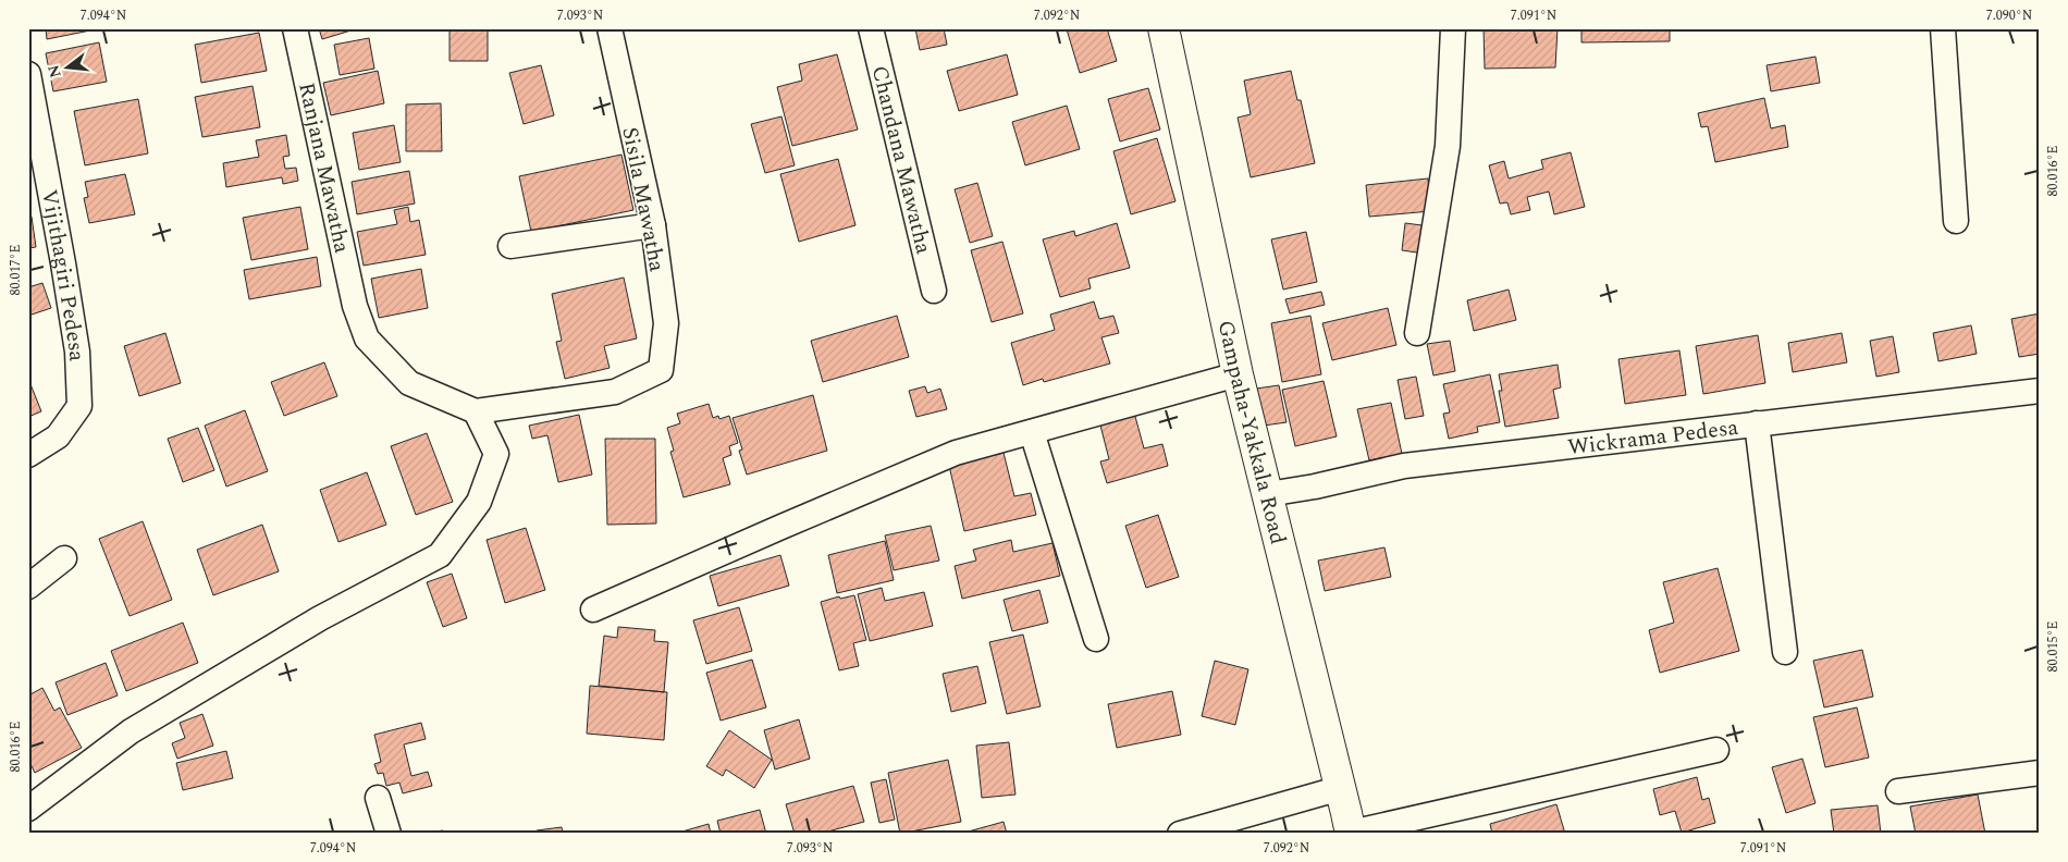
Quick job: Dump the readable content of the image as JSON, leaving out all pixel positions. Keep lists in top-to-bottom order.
{
  "streets": {
    "highway": ["Gampaha-Yakkala Road"],
    "street": [
      "Chandana Mawatha",
      "Ranjana Mawatha",
      "Sisila Mawatha",
      "Vijithagiri Pedesa",
      "Wickrama Pedesa"
    ]
  },
  "crossings": [
    ["Ranjana Mawatha", "Sisila Mawatha"],
    ["Gampaha-Yakkala Road", "Wickrama Pedesa"]
  ],
  "north": "left",
  "coordinates": [
    "7.094°N",
    "7.093°N",
    "7.092°N",
    "7.091°N",
    "7.090°N",
    "80.016°E",
    "80.017°E",
    "80.015°E"
  ]
}
